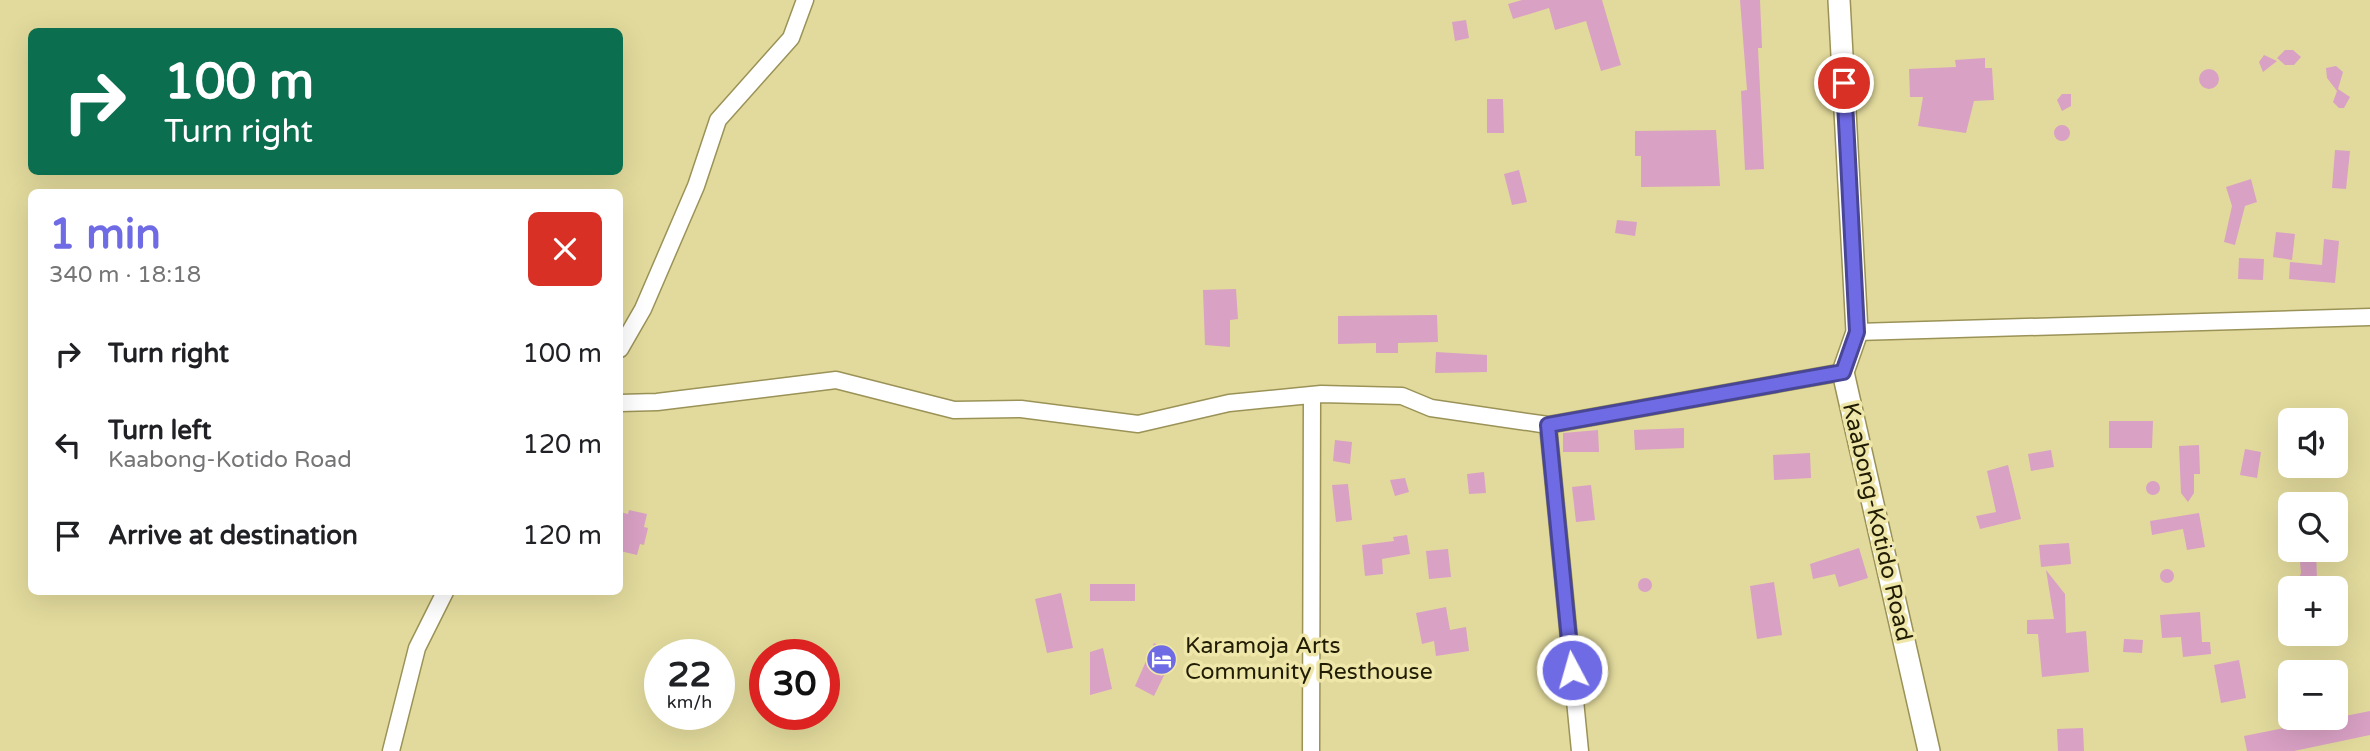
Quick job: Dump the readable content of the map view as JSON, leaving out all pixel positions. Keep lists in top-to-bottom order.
{
  "streets": {
    "main road": ["Kaabong-Kotido Road"]
  },
  "places": {
    "hotel": ["Karamoja Arts Community Resthouse"]
  },
  "page": {
    "turn": ["100 m", "Turn right"],
    "heading": ["1 min", "340 m · 18:18"],
    "list": [
      {
        "name": "Turn right",
        "value": "100 m"
      },
      {
        "name": "Turn left",
        "note": "Kaabong-Kotido Road",
        "value": "120 m"
      },
      {
        "name": "Arrive at destination",
        "value": "120 m"
      }
    ],
    "map_buttons": ["+", "−"],
    "speed": "22 km/h",
    "limit": "30"
  }
}
